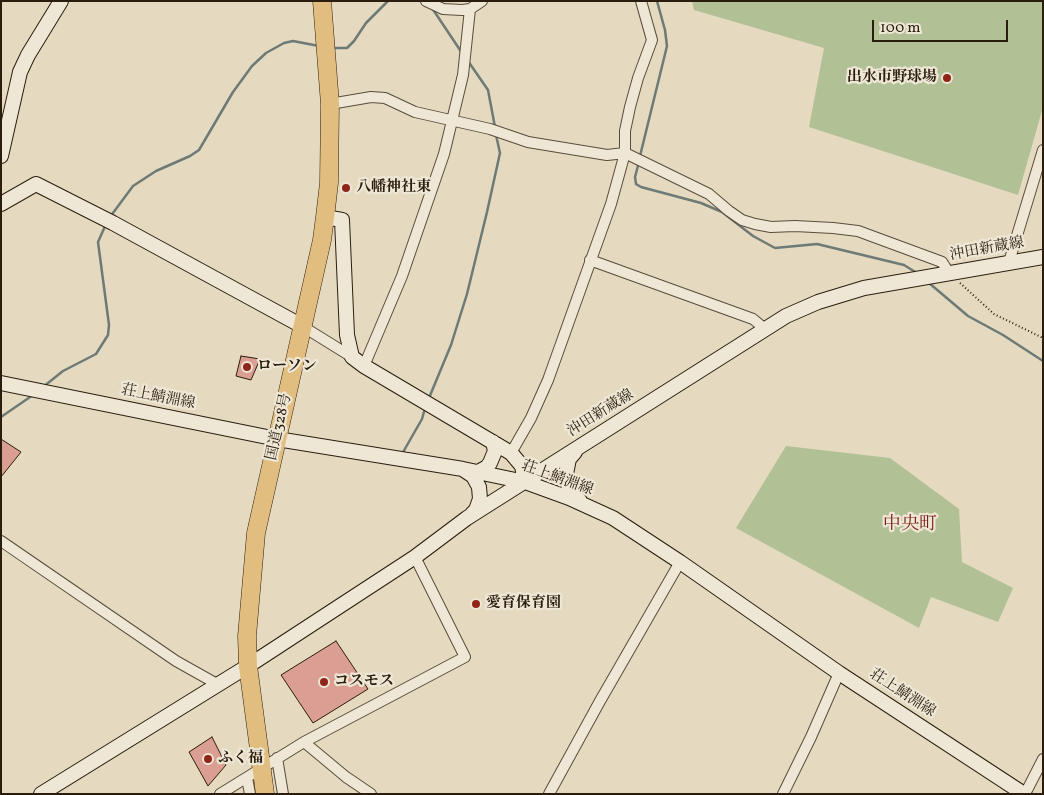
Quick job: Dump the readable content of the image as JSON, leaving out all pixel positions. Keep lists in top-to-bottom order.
{
  "streets": {
    "highway": ["国道328号"],
    "main road": ["沖田新蔵線", "荘上鯖淵線"]
  },
  "crossings": [
    ["沖田新蔵線", "荘上鯖淵線"],
    ["沖田新蔵線", "国道328号"],
    ["荘上鯖淵線", "国道328号"]
  ],
  "districts": ["中央町"],
  "places": [
    "出水市野球場",
    "八幡神社東",
    "ローソン",
    "愛育保育園",
    "コスモス",
    "ふく福"
  ],
  "scale_bar": "100 m"
}
